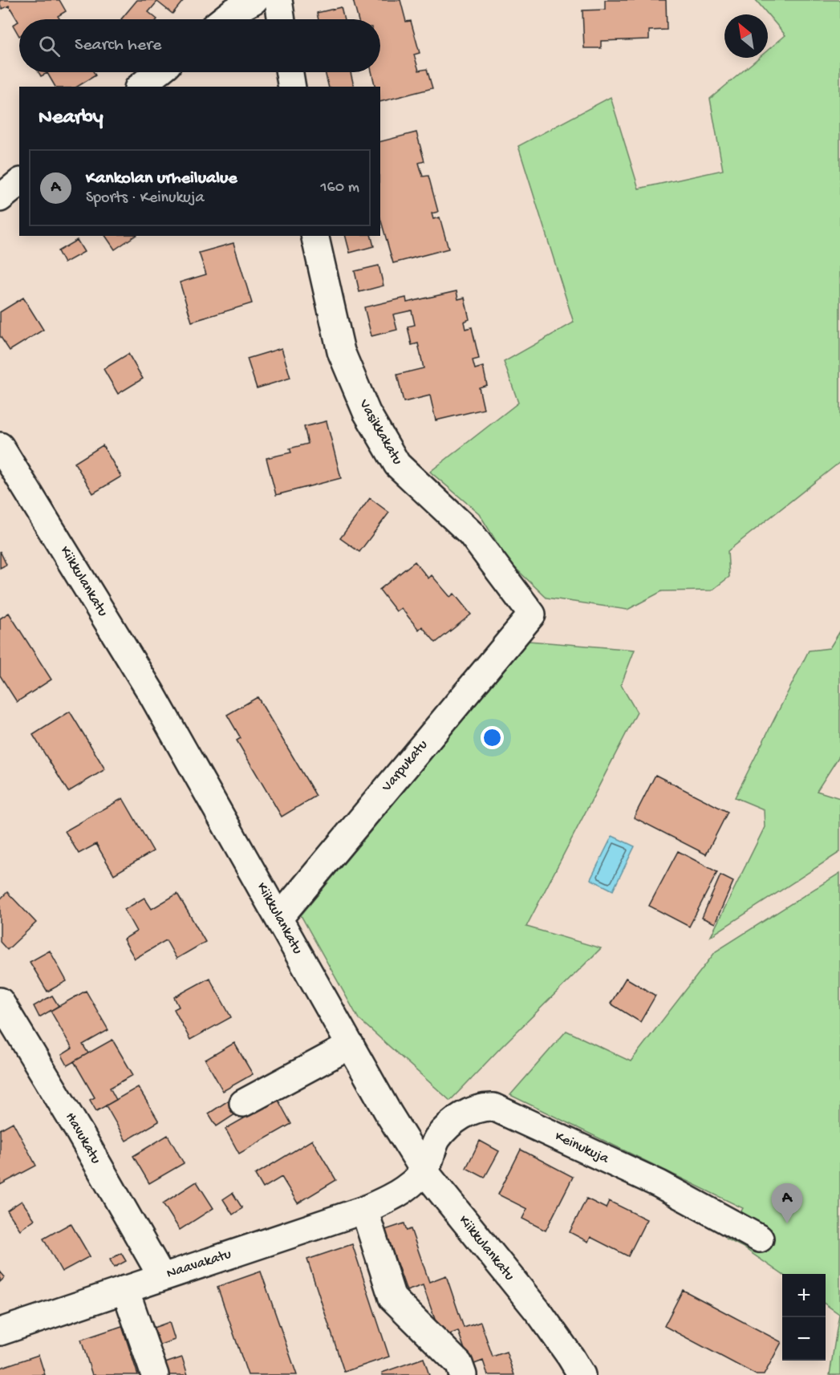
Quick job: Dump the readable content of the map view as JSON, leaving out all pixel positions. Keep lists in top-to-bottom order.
{
  "streets": {
    "street": [
      "Vasikkakatu",
      "Kiikkulankatu",
      "Varpukatu",
      "Havukatu",
      "Keinukuja",
      "Naavakatu"
    ]
  },
  "crossings": [
    ["Vasikkakatu", "Varpukatu"],
    ["Kiikkulankatu", "Varpukatu"],
    ["Kiikkulankatu", "Keinukuja"],
    ["Kiikkulankatu", "Naavakatu"],
    ["Havukatu", "Naavakatu"],
    ["Keinukuja", "Naavakatu"]
  ],
  "north": "top left",
  "page": {
    "search": "Search here",
    "heading": "Nearby",
    "list": [
      {
        "mark": "A",
        "name": "Kankolan urheilualue",
        "note": "Sports · Keinukuja",
        "value": "160 m"
      }
    ],
    "pins": "A",
    "map_buttons": ["+", "−"]
  }
}
